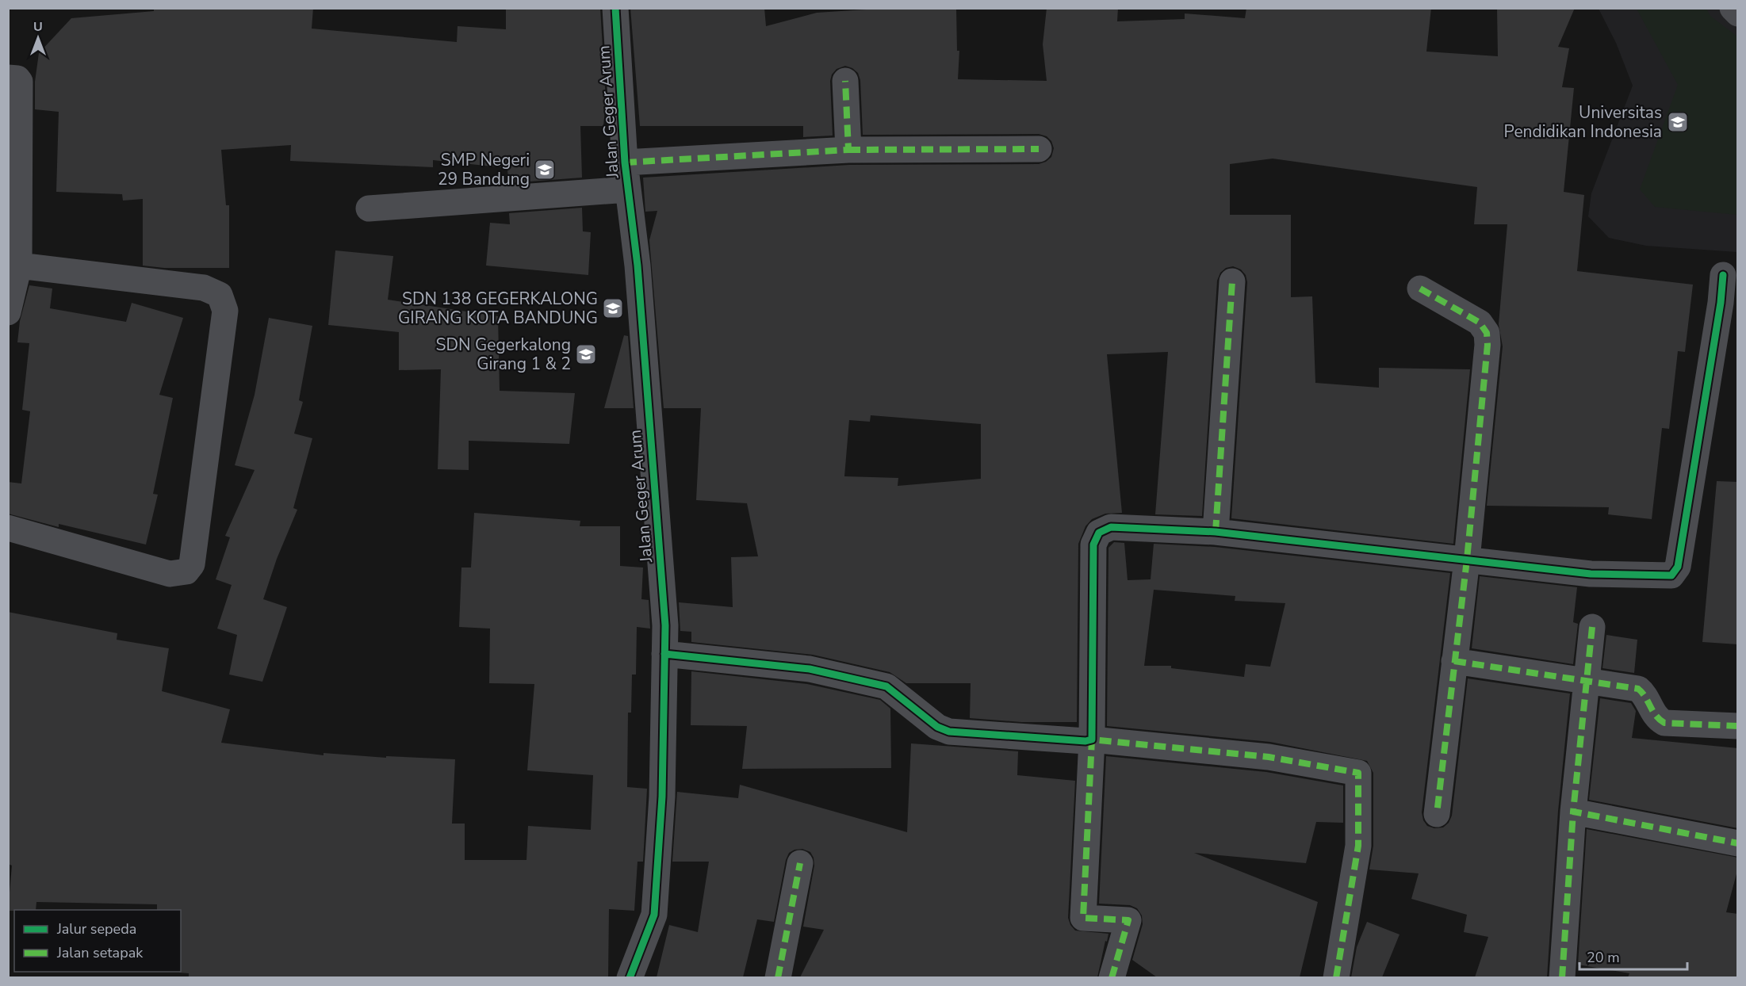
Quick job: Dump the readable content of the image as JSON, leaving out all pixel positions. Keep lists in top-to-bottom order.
{
  "streets": {
    "street": ["Jalan Geger Arum"]
  },
  "places": {
    "school or university": [
      "Universitas Pendidikan Indonesia",
      "SMP Negeri 29 Bandung",
      "SDN 138 GEGERKALONG GIRANG KOTA BANDUNG",
      "SDN Gegerkalong Girang 1 & 2"
    ]
  },
  "legend": ["Jalur sepeda", "Jalan setapak"],
  "scale_bar": "20 m",
  "north": "top"
}
